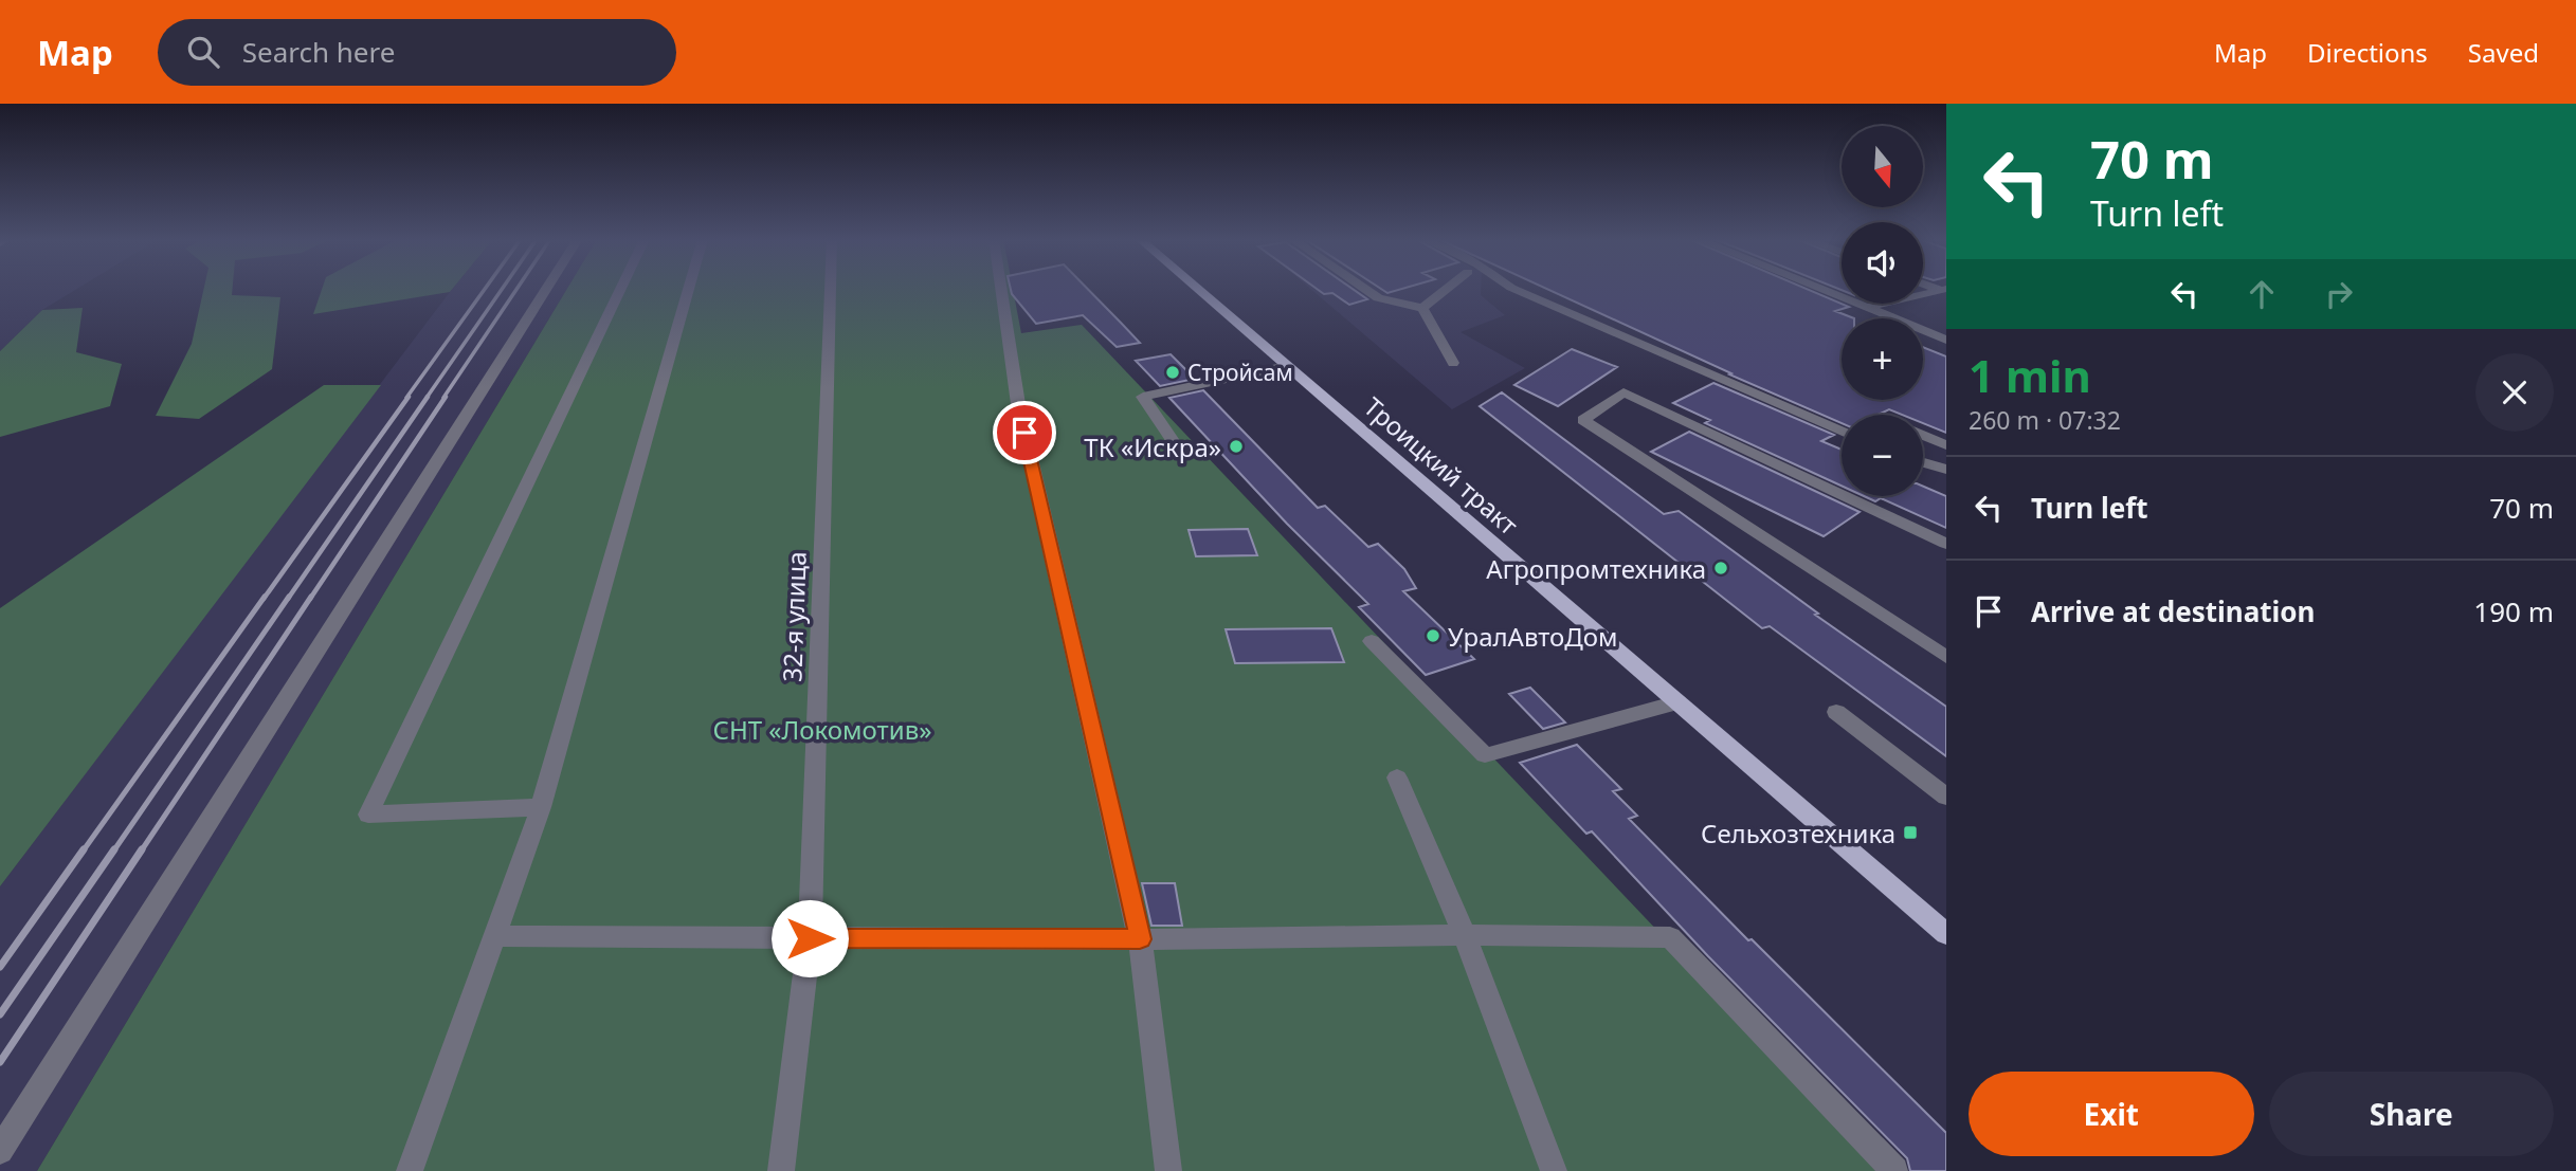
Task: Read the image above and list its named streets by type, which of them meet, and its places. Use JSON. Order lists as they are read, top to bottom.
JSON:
{
  "streets": {
    "main road": ["Троицкий тракт"],
    "street": ["32-я улица"]
  },
  "parks": ["СНТ «Локомотив»"],
  "places": {
    "other": [
      "Стройсам",
      "ТК «Искра»",
      "Агропромтехника",
      "УралАвтоДом"
    ],
    "transit": ["Сельхозтехника"]
  },
  "north": "bottom",
  "page": {
    "header": "Map",
    "search": "Search here",
    "nav": ["Map", "Directions", "Saved"],
    "turn": ["70 m", "Turn left"],
    "map_buttons": ["+", "−"],
    "heading": ["1 min", "260 m · 07:32"],
    "list": [
      {
        "name": "Turn left",
        "value": "70 m"
      },
      {
        "name": "Arrive at destination",
        "value": "190 m"
      }
    ],
    "buttons": ["Exit", "Share"]
  }
}
